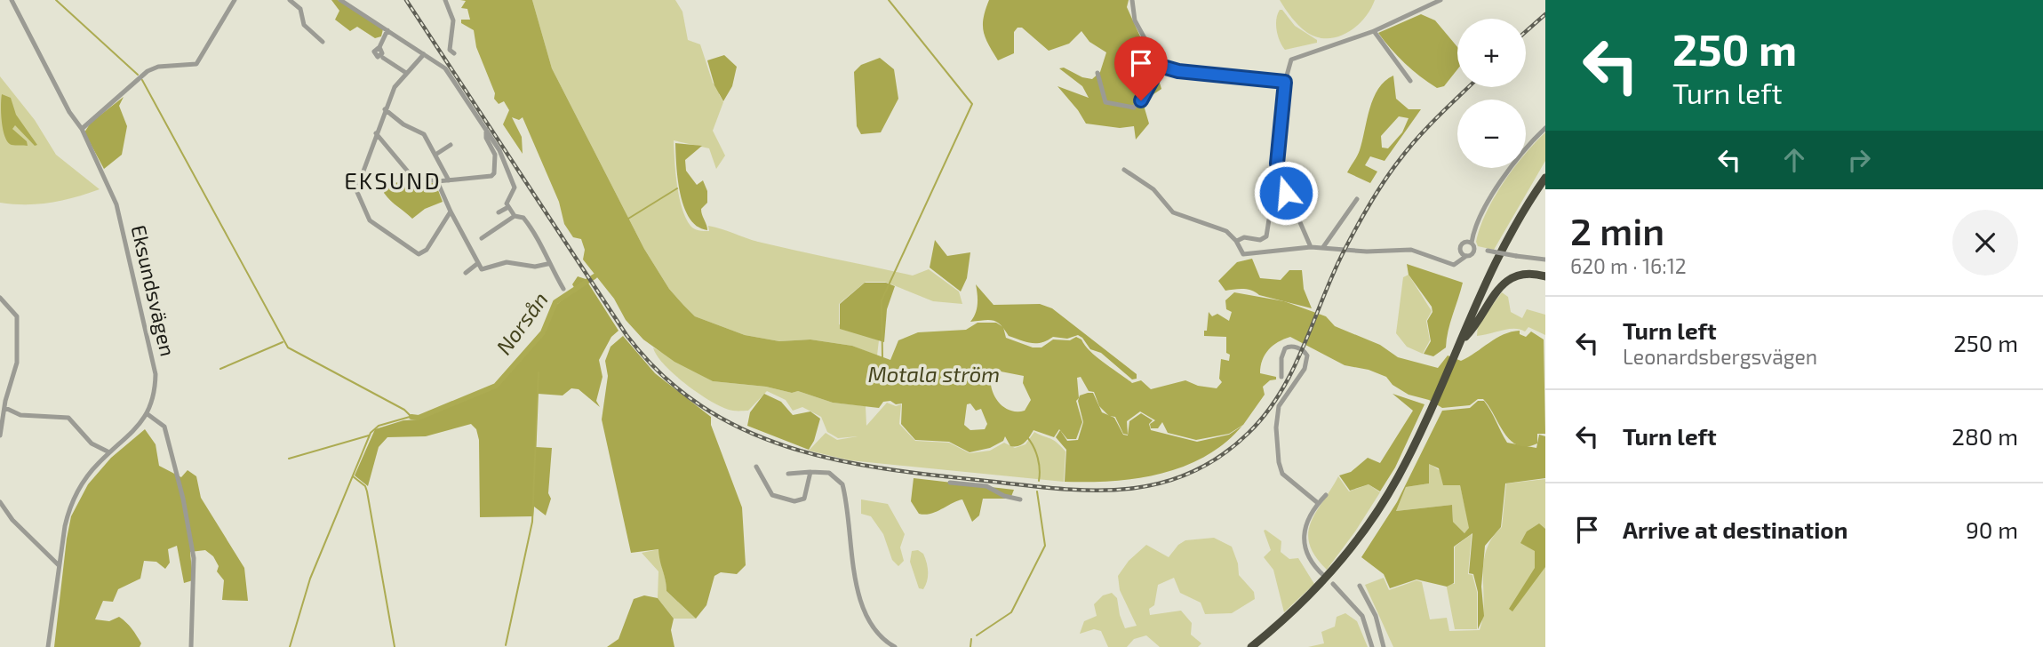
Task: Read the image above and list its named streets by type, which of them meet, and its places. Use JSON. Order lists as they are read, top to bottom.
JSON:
{
  "streets": {
    "street": ["Eksundsvägen"]
  },
  "districts": ["EKSUND"],
  "water": ["Norsån", "Motala ström"],
  "page": {
    "turn": ["250 m", "Turn left"],
    "map_buttons": ["+", "−"],
    "heading": ["2 min", "620 m · 16:12"],
    "list": [
      {
        "name": "Turn left",
        "note": "Leonardsbergsvägen",
        "value": "250 m"
      },
      {
        "name": "Turn left",
        "value": "280 m"
      },
      {
        "name": "Arrive at destination",
        "value": "90 m"
      }
    ]
  }
}
